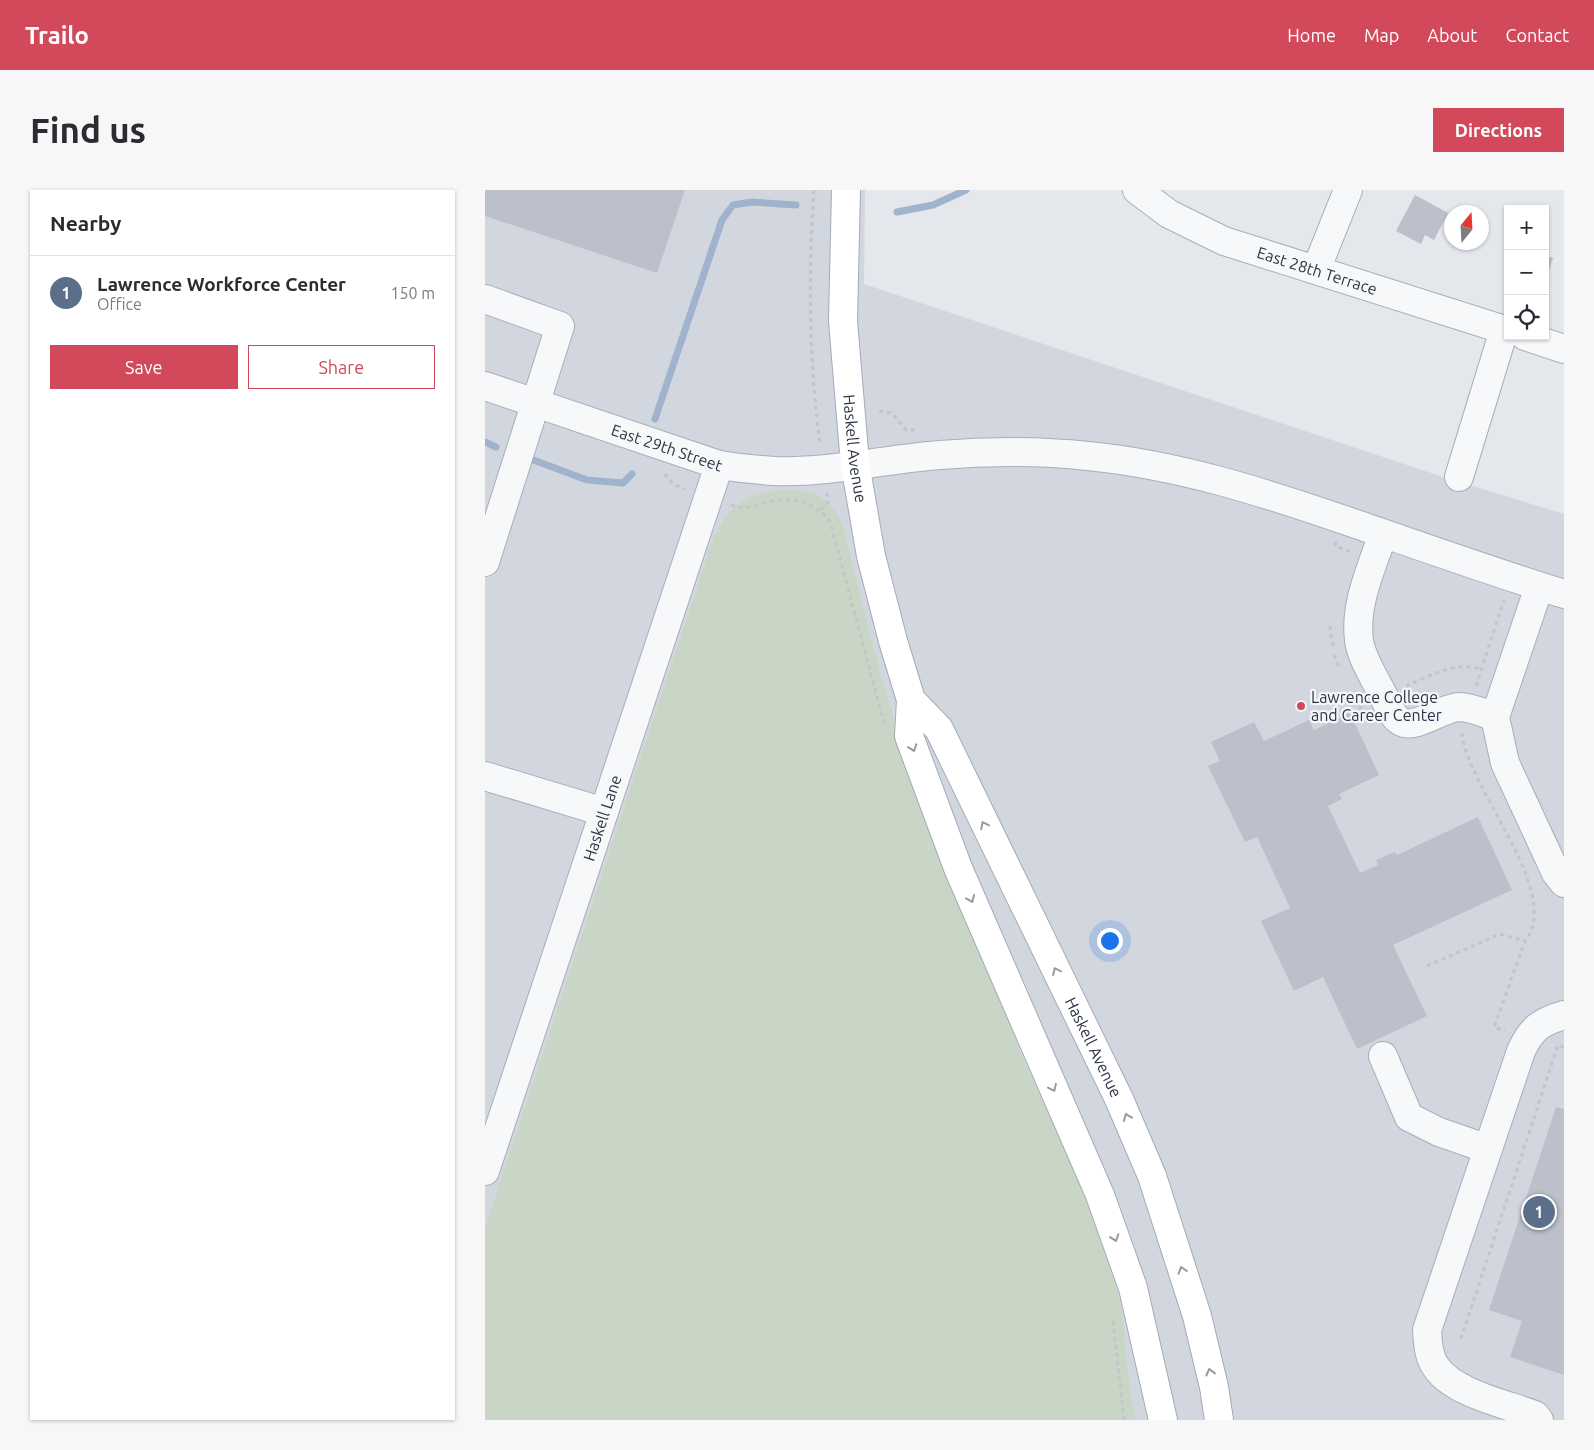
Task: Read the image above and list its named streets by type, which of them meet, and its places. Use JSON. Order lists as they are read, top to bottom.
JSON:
{
  "streets": {
    "main road": ["Haskell Avenue"],
    "street": ["East 28th Terrace", "East 29th Street", "Haskell Lane"]
  },
  "crossings": [
    ["East 29th Street", "Haskell Avenue"],
    ["East 29th Street", "Haskell Lane"]
  ],
  "places": ["Lawrence College and Career Center"],
  "north": "top",
  "page": {
    "header": "Trailo",
    "nav": [
      "Home",
      "Map",
      "About",
      "Contact"
    ],
    "buttons": [
      "Directions",
      ["Save", "Share"]
    ],
    "title": "Find us",
    "heading": "Nearby",
    "map_buttons": ["+", "−"],
    "list": [
      {
        "mark": "1",
        "name": "Lawrence Workforce Center",
        "note": "Office",
        "value": "150 m"
      }
    ],
    "pins": "1"
  }
}
